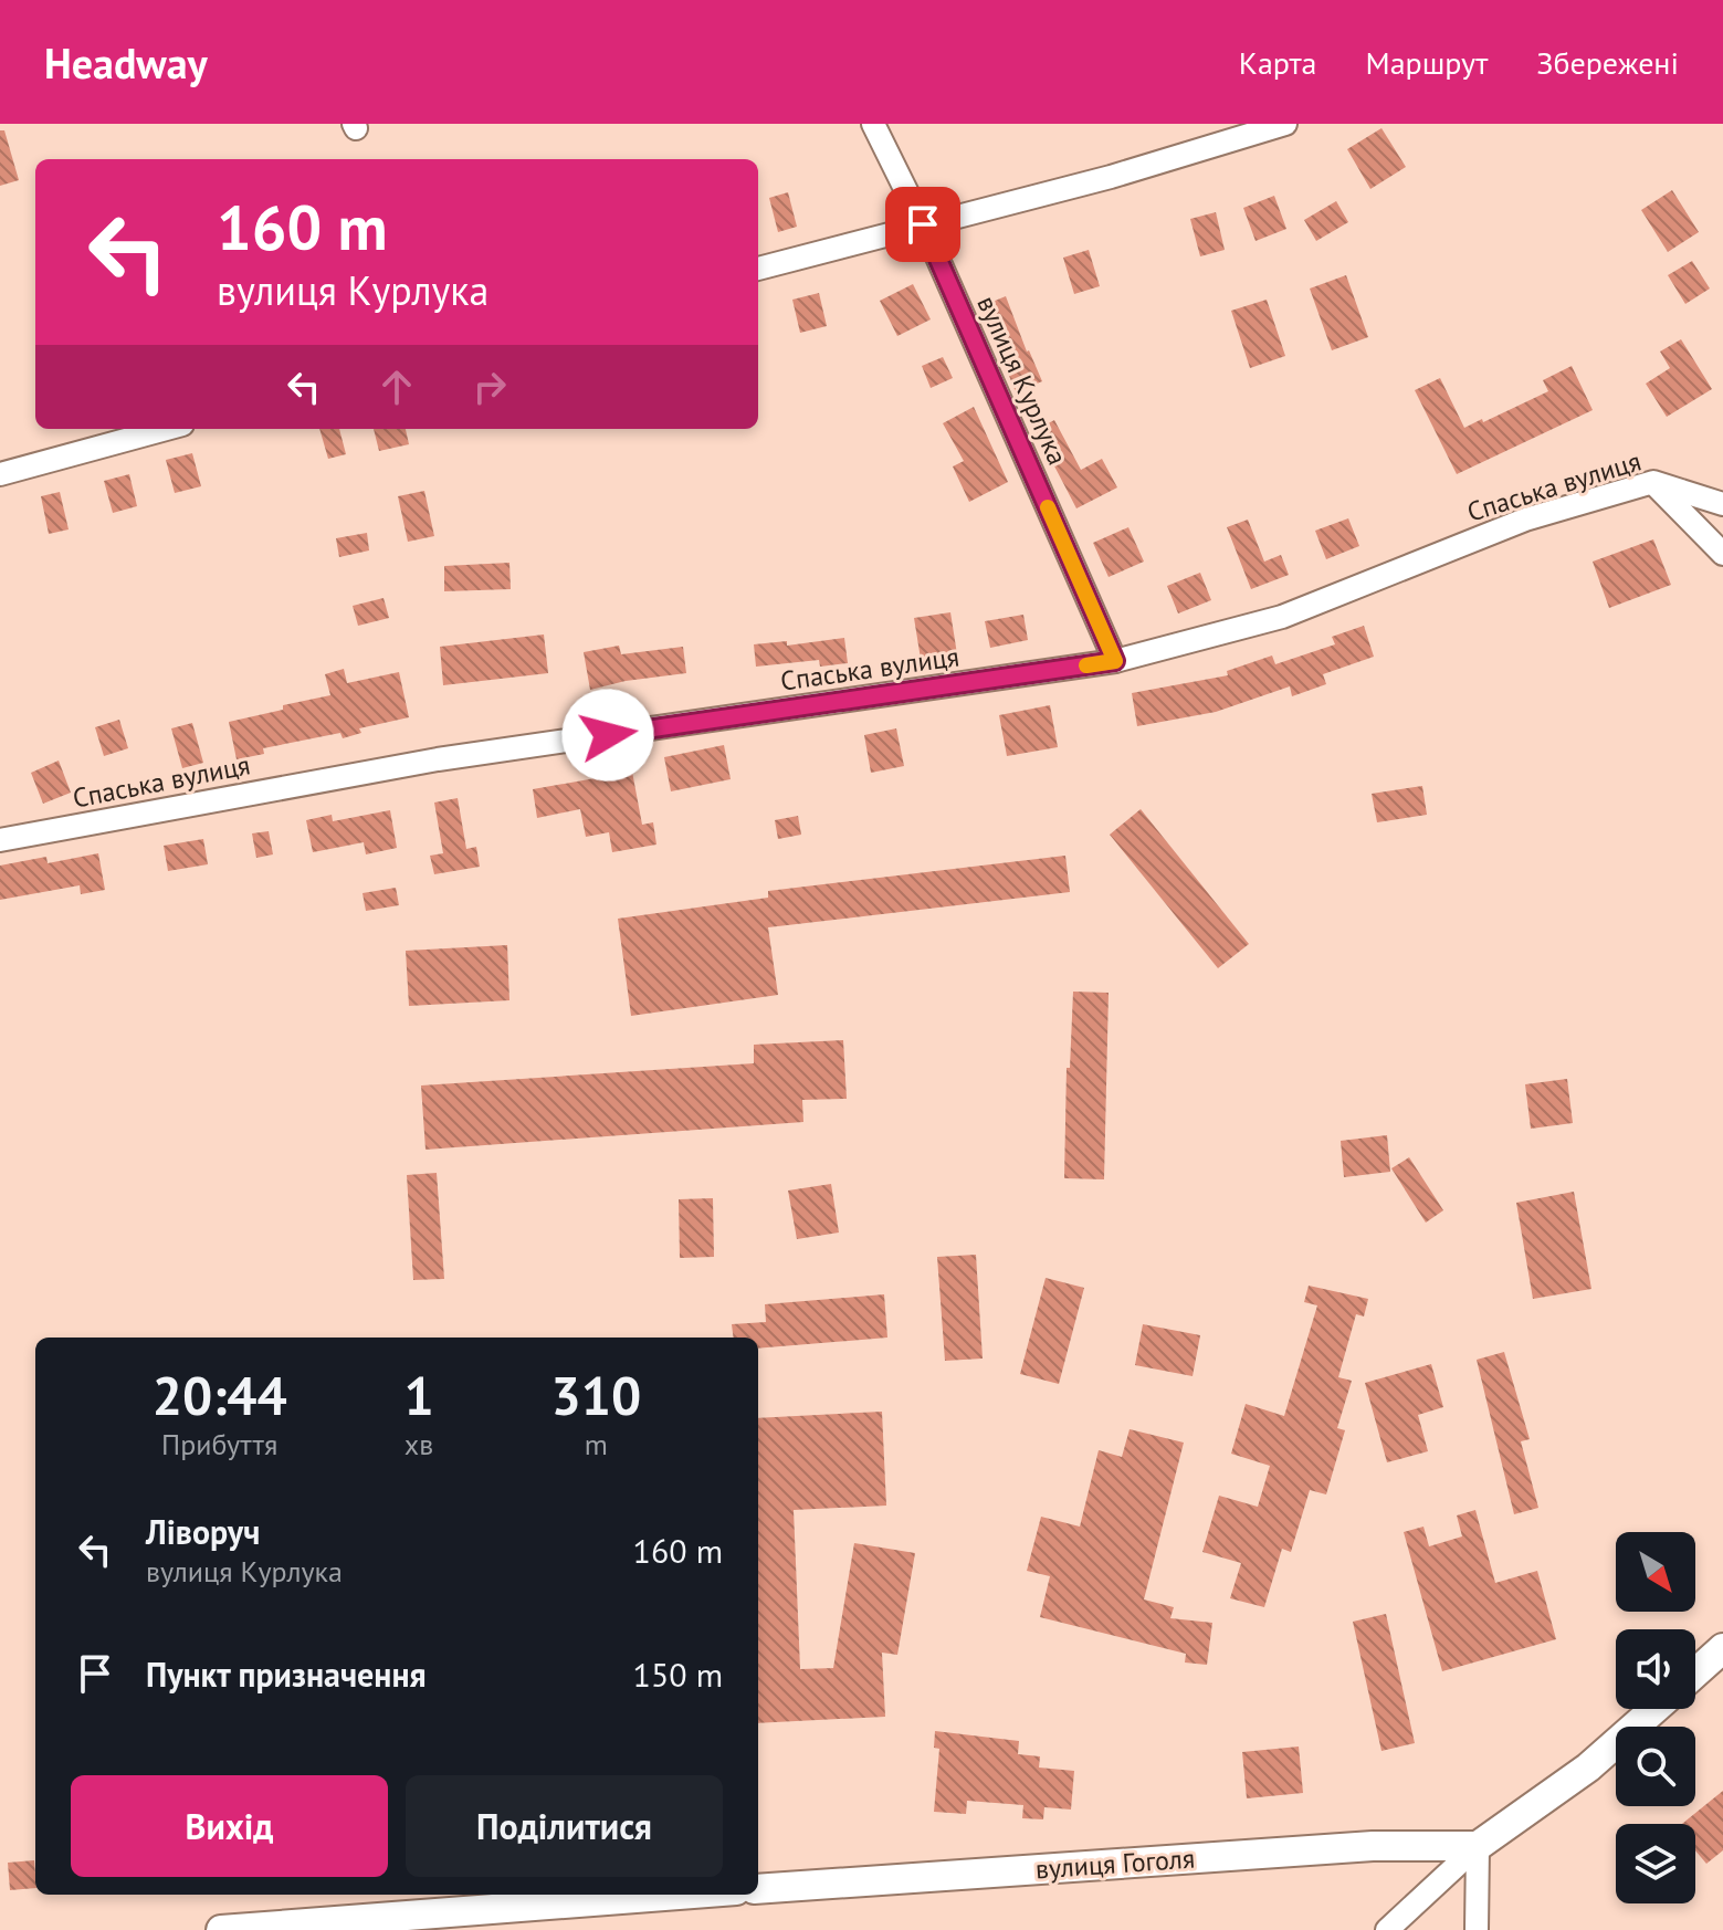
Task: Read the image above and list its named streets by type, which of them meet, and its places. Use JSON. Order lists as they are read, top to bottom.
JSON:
{
  "streets": {
    "main road": ["вулиця Гоголя"],
    "street": ["вулиця Курлука", "Спаська вулиця"]
  },
  "crossings": [
    ["вулиця Курлука", "Спаська вулиця"]
  ],
  "north": "bottom right",
  "page": {
    "header": "Headway",
    "nav": ["Карта", "Маршрут", "Збережені"],
    "turn": ["160 m", "вулиця Курлука"],
    "eta": [
      "20:44",
      "Прибуття",
      "1",
      "хв",
      "310",
      "m"
    ],
    "list": [
      {
        "name": "Ліворуч",
        "note": "вулиця Курлука",
        "value": "160 m"
      },
      {
        "name": "Пункт призначення",
        "value": "150 m"
      }
    ],
    "buttons": ["Вихід", "Поділитися"]
  }
}
